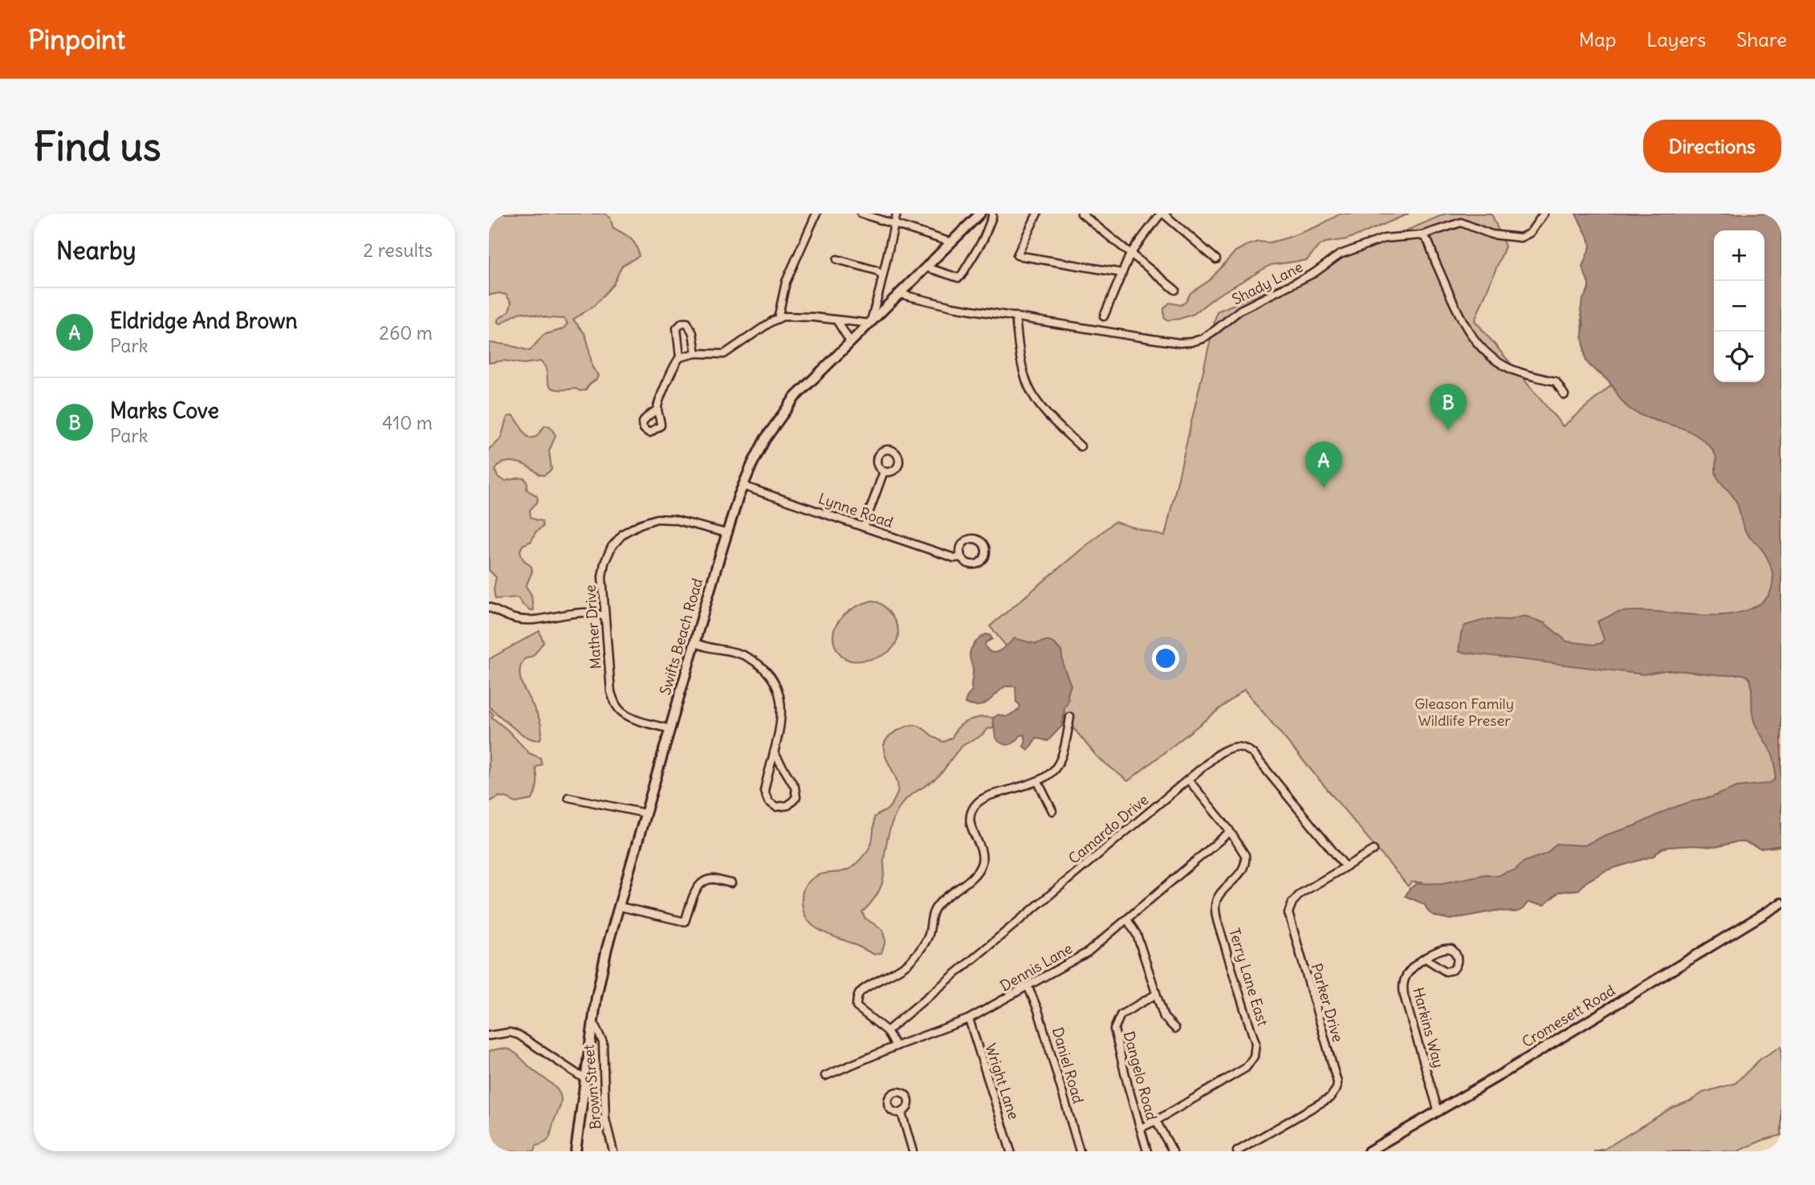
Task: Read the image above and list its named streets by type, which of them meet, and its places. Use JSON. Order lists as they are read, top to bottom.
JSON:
{
  "streets": {
    "street": [
      "Shady Lane",
      "Lynne Road",
      "Mather Drive",
      "Swifts Beach Road",
      "Camardo Drive",
      "Dennis Lane",
      "Terry Lane East",
      "Parker Drive",
      "Cromesett Road",
      "Harkins Way",
      "Daniel Road",
      "Dangelo Road",
      "Wright Lane",
      "Brown Street"
    ]
  },
  "crossings": [
    ["Shady Lane", "Swifts Beach Road"],
    ["Lynne Road", "Swifts Beach Road"],
    ["Mather Drive", "Swifts Beach Road"],
    ["Swifts Beach Road", "Brown Street"],
    ["Camardo Drive", "Terry Lane East"],
    ["Camardo Drive", "Parker Drive"],
    ["Dennis Lane", "Terry Lane East"],
    ["Dennis Lane", "Daniel Road"],
    ["Dennis Lane", "Wright Lane"],
    ["Cromesett Road", "Harkins Way"]
  ],
  "parks": ["Gleason Family Wildlife Preser"],
  "page": {
    "header": "Pinpoint",
    "nav": ["Map", "Layers", "Share"],
    "buttons": "Directions",
    "title": "Find us",
    "heading": ["Nearby", "2 results"],
    "map_buttons": ["+", "−"],
    "list": [
      {
        "mark": "A",
        "name": "Eldridge And Brown",
        "note": "Park",
        "value": "260 m"
      },
      {
        "mark": "B",
        "name": "Marks Cove",
        "note": "Park",
        "value": "410 m"
      }
    ],
    "pins": ["B", "A"]
  }
}
